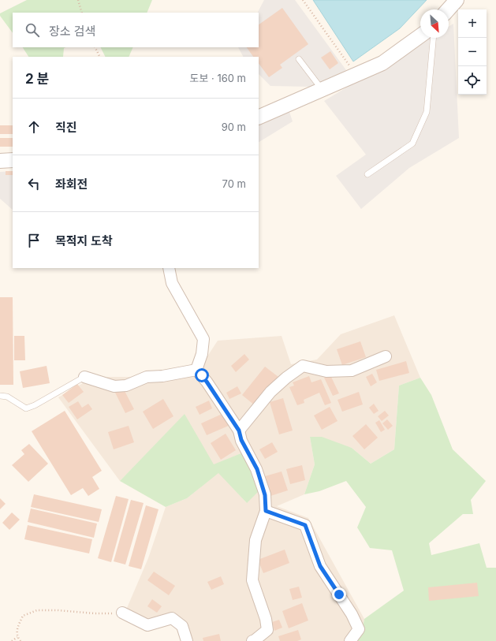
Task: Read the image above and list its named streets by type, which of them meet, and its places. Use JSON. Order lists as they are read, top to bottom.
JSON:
{
  "north": "bottom right",
  "page": {
    "map_buttons": ["+", "−"],
    "search": "장소 검색",
    "heading": ["2 분", "도보 · 160 m"],
    "list": [
      ["직진", "90 m"],
      ["좌회전", "70 m"],
      "목적지 도착"
    ]
  }
}
